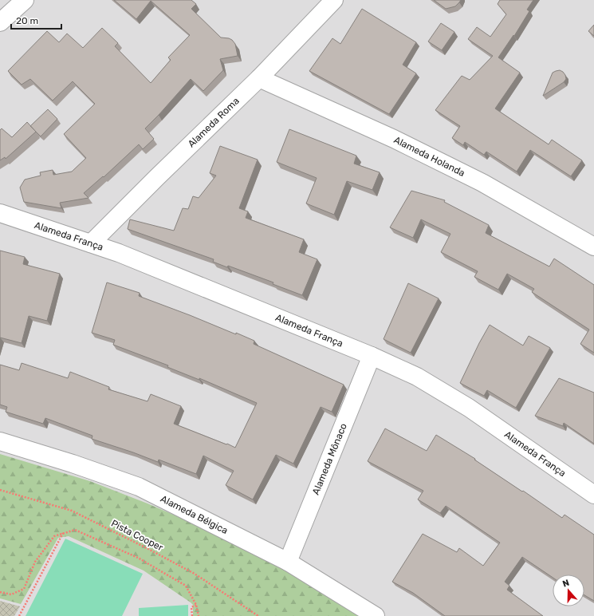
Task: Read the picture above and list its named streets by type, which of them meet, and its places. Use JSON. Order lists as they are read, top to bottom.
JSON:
{
  "streets": {
    "street": [
      "Alameda Roma",
      "Alameda Holanda",
      "Alameda França",
      "Alameda Mônaco",
      "Alameda Bélgica"
    ],
    "path": ["Pista Cooper"]
  },
  "crossings": [
    ["Alameda Roma", "Alameda Holanda"],
    ["Alameda Roma", "Alameda França"],
    ["Alameda França", "Alameda Mônaco"],
    ["Alameda Mônaco", "Alameda Bélgica"]
  ],
  "scale_bar": "20 m",
  "north": "top"
}
